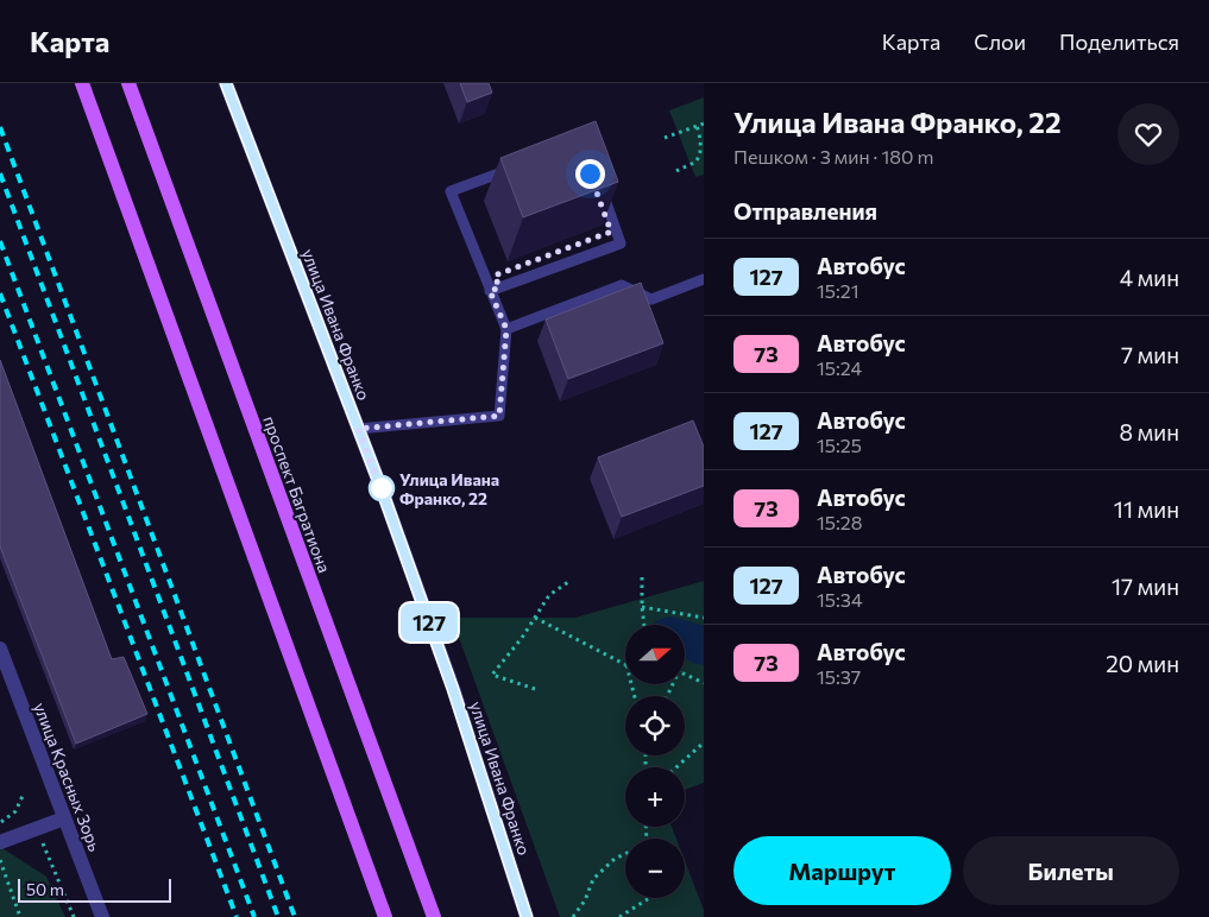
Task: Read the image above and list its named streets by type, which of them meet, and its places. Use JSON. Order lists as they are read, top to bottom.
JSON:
{
  "streets": {
    "main road": ["проспект Багратиона"],
    "street": ["улица Ивана Франко", "улица Красных Зорь"]
  },
  "places": ["Улица Ивана Франко, 22"],
  "lines": ["bus line 127"],
  "scale_bar": "50 m",
  "north": "right",
  "page": {
    "header": "Карта",
    "nav": ["Карта", "Слои", "Поделиться"],
    "on_map": "127",
    "heading": [
      ["Улица Ивана Франко, 22", "Пешком · 3 мин · 180 m"],
      "Отправления"
    ],
    "list": [
      {
        "mark": "127",
        "name": "Автобус",
        "note": "15:21",
        "value": "4 мин"
      },
      {
        "mark": "73",
        "name": "Автобус",
        "note": "15:24",
        "value": "7 мин"
      },
      {
        "mark": "127",
        "name": "Автобус",
        "note": "15:25",
        "value": "8 мин"
      },
      {
        "mark": "73",
        "name": "Автобус",
        "note": "15:28",
        "value": "11 мин"
      },
      {
        "mark": "127",
        "name": "Автобус",
        "note": "15:34",
        "value": "17 мин"
      },
      {
        "mark": "73",
        "name": "Автобус",
        "note": "15:37",
        "value": "20 мин"
      }
    ],
    "map_buttons": ["+", "−"],
    "buttons": ["Маршрут", "Билеты"],
    "scale": "50 m"
  }
}
